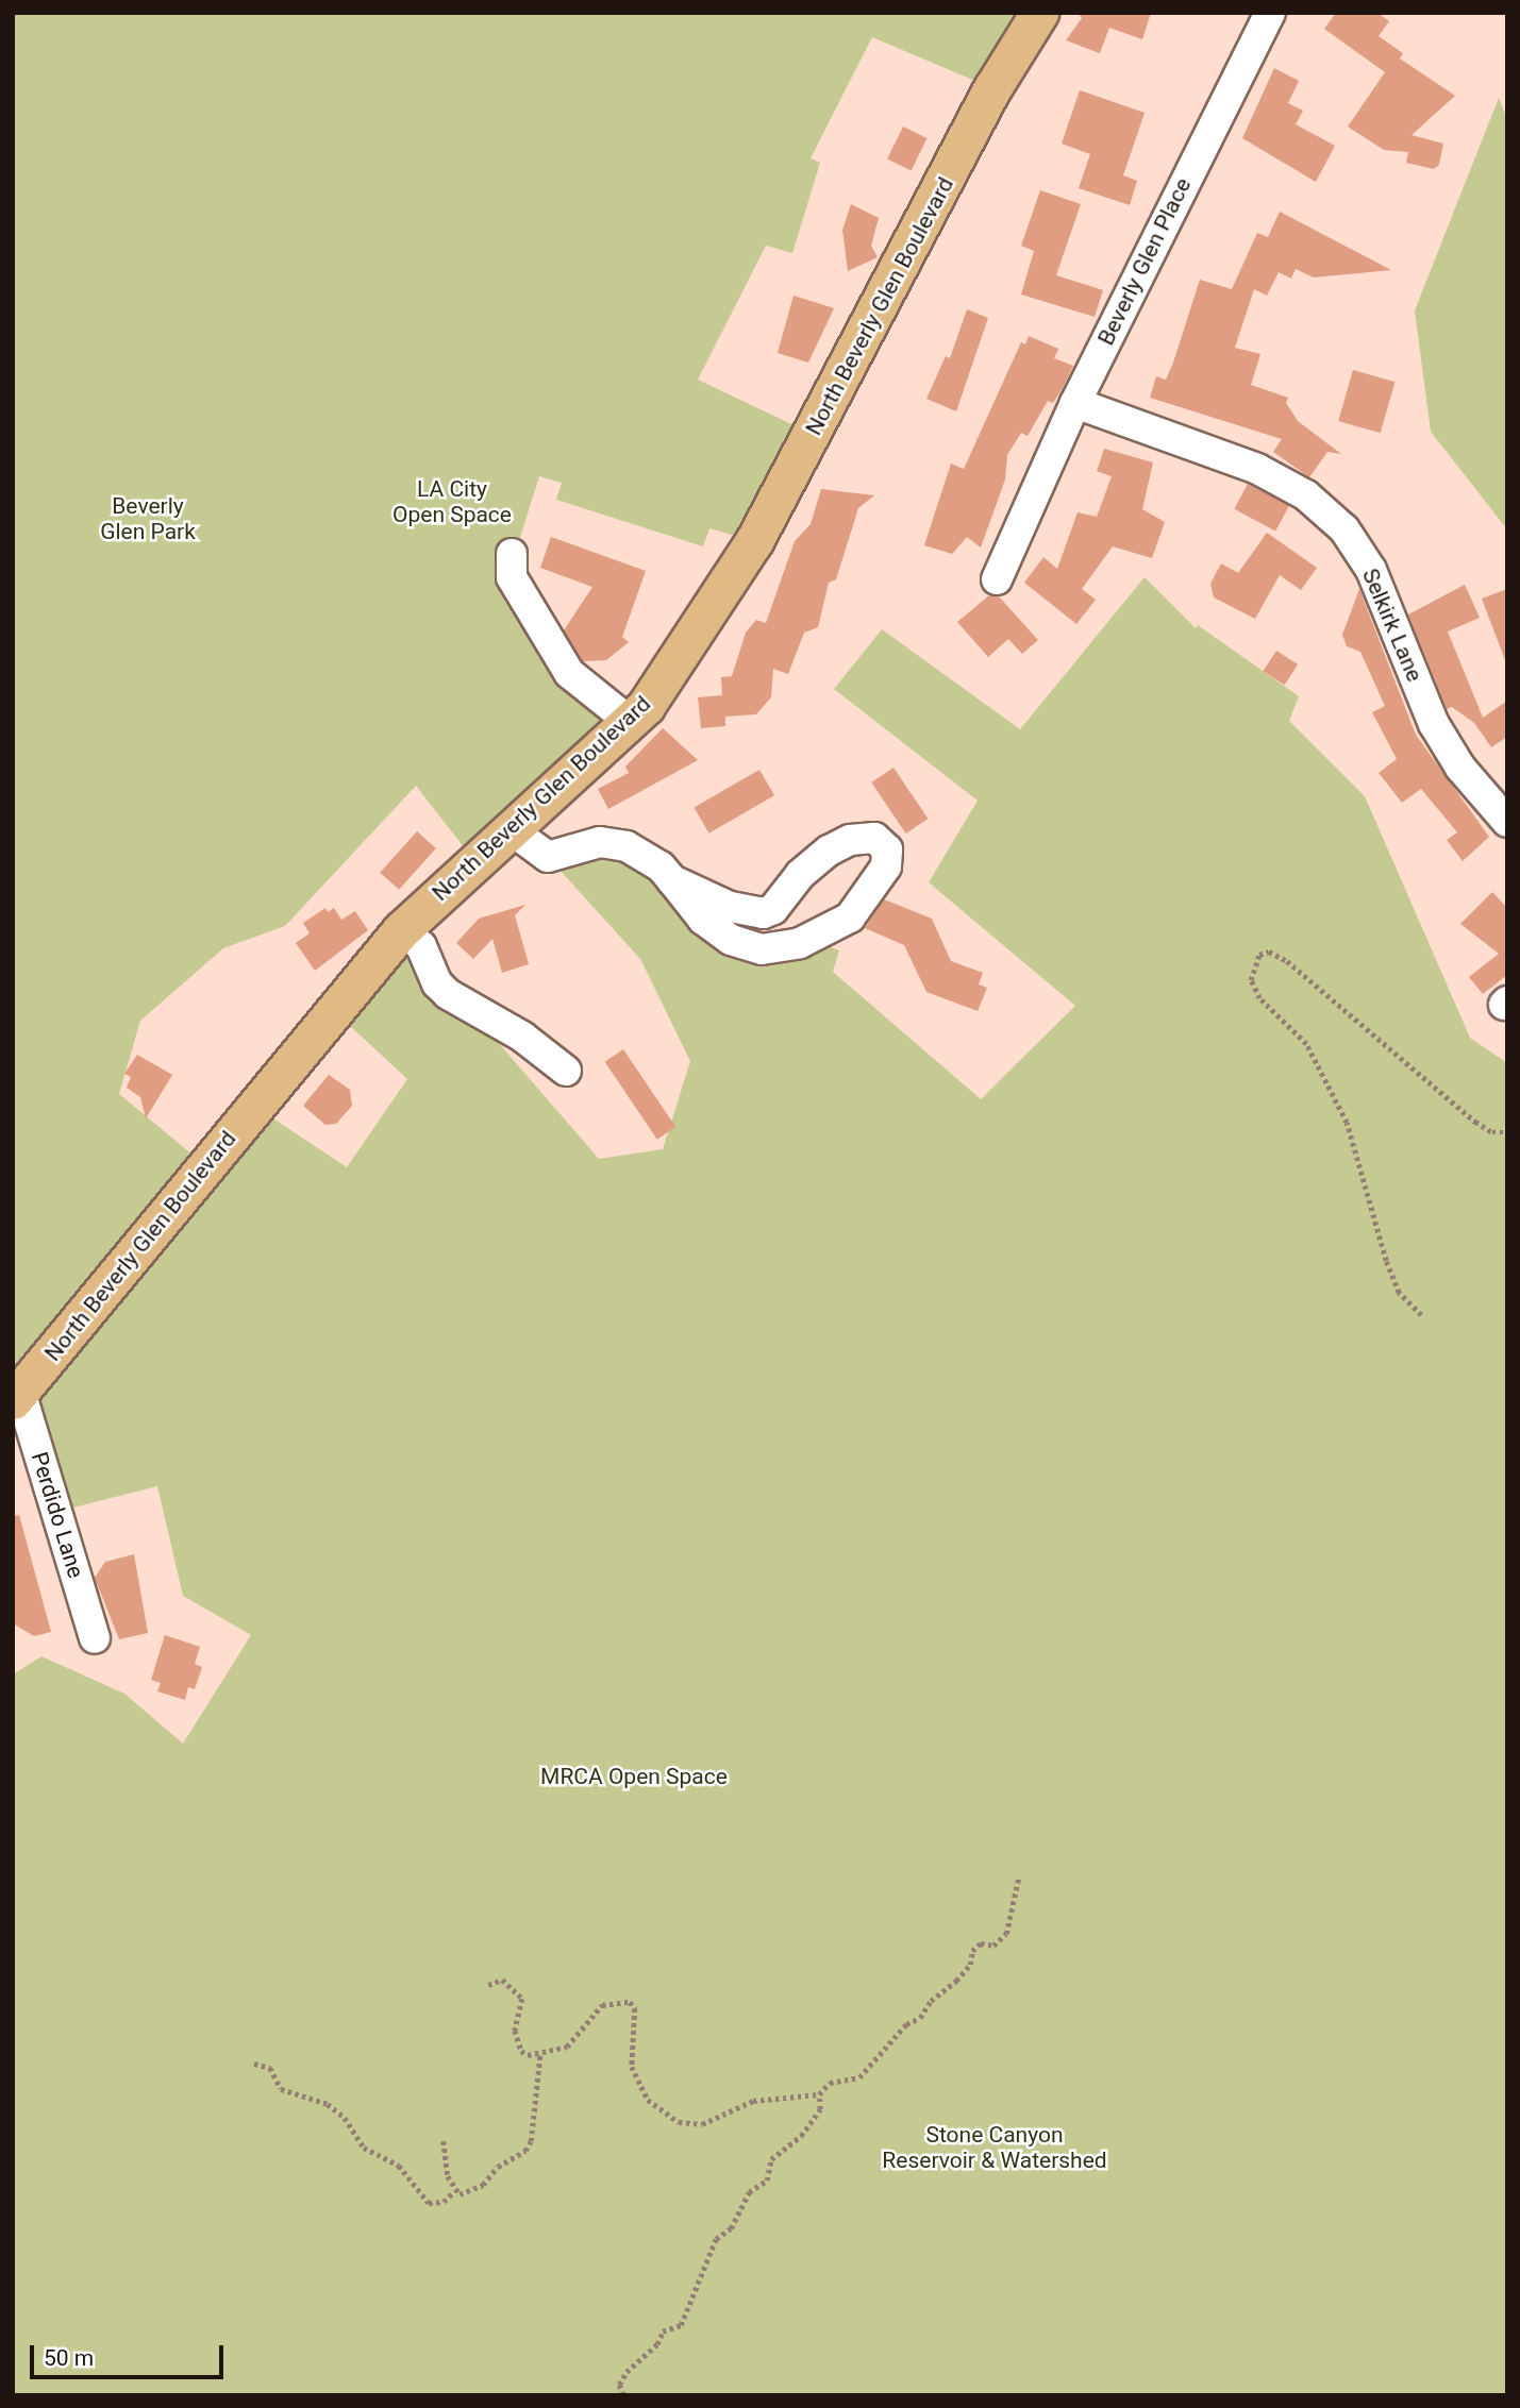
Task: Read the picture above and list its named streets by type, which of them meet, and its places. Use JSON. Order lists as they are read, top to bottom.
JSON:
{
  "streets": {
    "main road": ["North Beverly Glen Boulevard"],
    "street": ["Beverly Glen Place", "Selkirk Lane", "Perdido Lane"]
  },
  "crossings": [
    ["Beverly Glen Place", "Selkirk Lane"],
    ["North Beverly Glen Boulevard", "Perdido Lane"]
  ],
  "parks": [
    "LA City Open Space",
    "Beverly Glen Park",
    "MRCA Open Space",
    "Stone Canyon Reservoir & Watershed"
  ],
  "scale_bar": "50 m"
}
